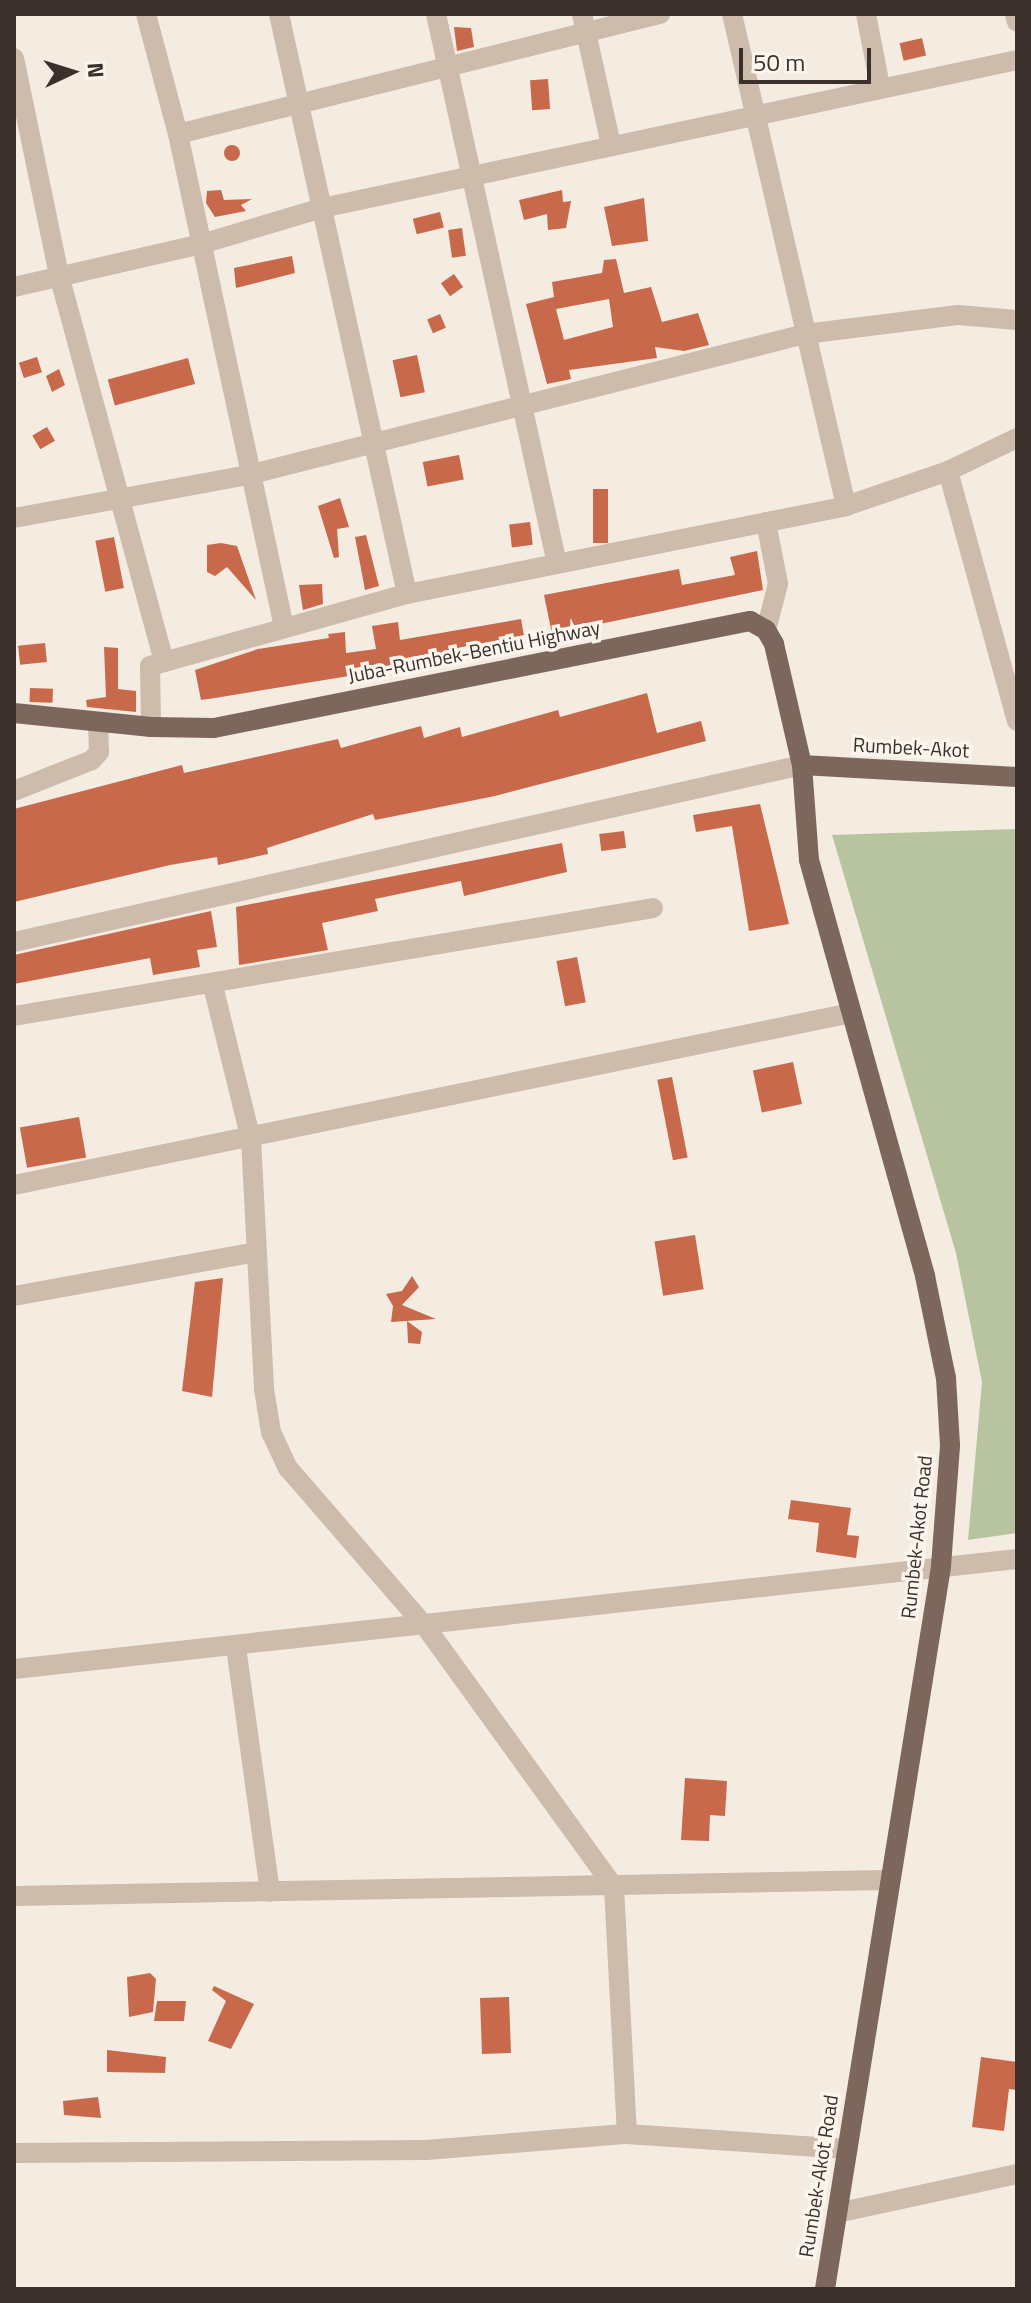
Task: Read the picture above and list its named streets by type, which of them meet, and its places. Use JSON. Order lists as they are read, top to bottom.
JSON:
{
  "streets": {
    "main road": ["Juba-Rumbek-Bentiu Highway", "Rumbek-Akot", "Rumbek-Akot Road"]
  },
  "crossings": [
    ["Rumbek-Akot", "Rumbek-Akot Road"]
  ],
  "scale_bar": "50 m",
  "north": "right"
}
